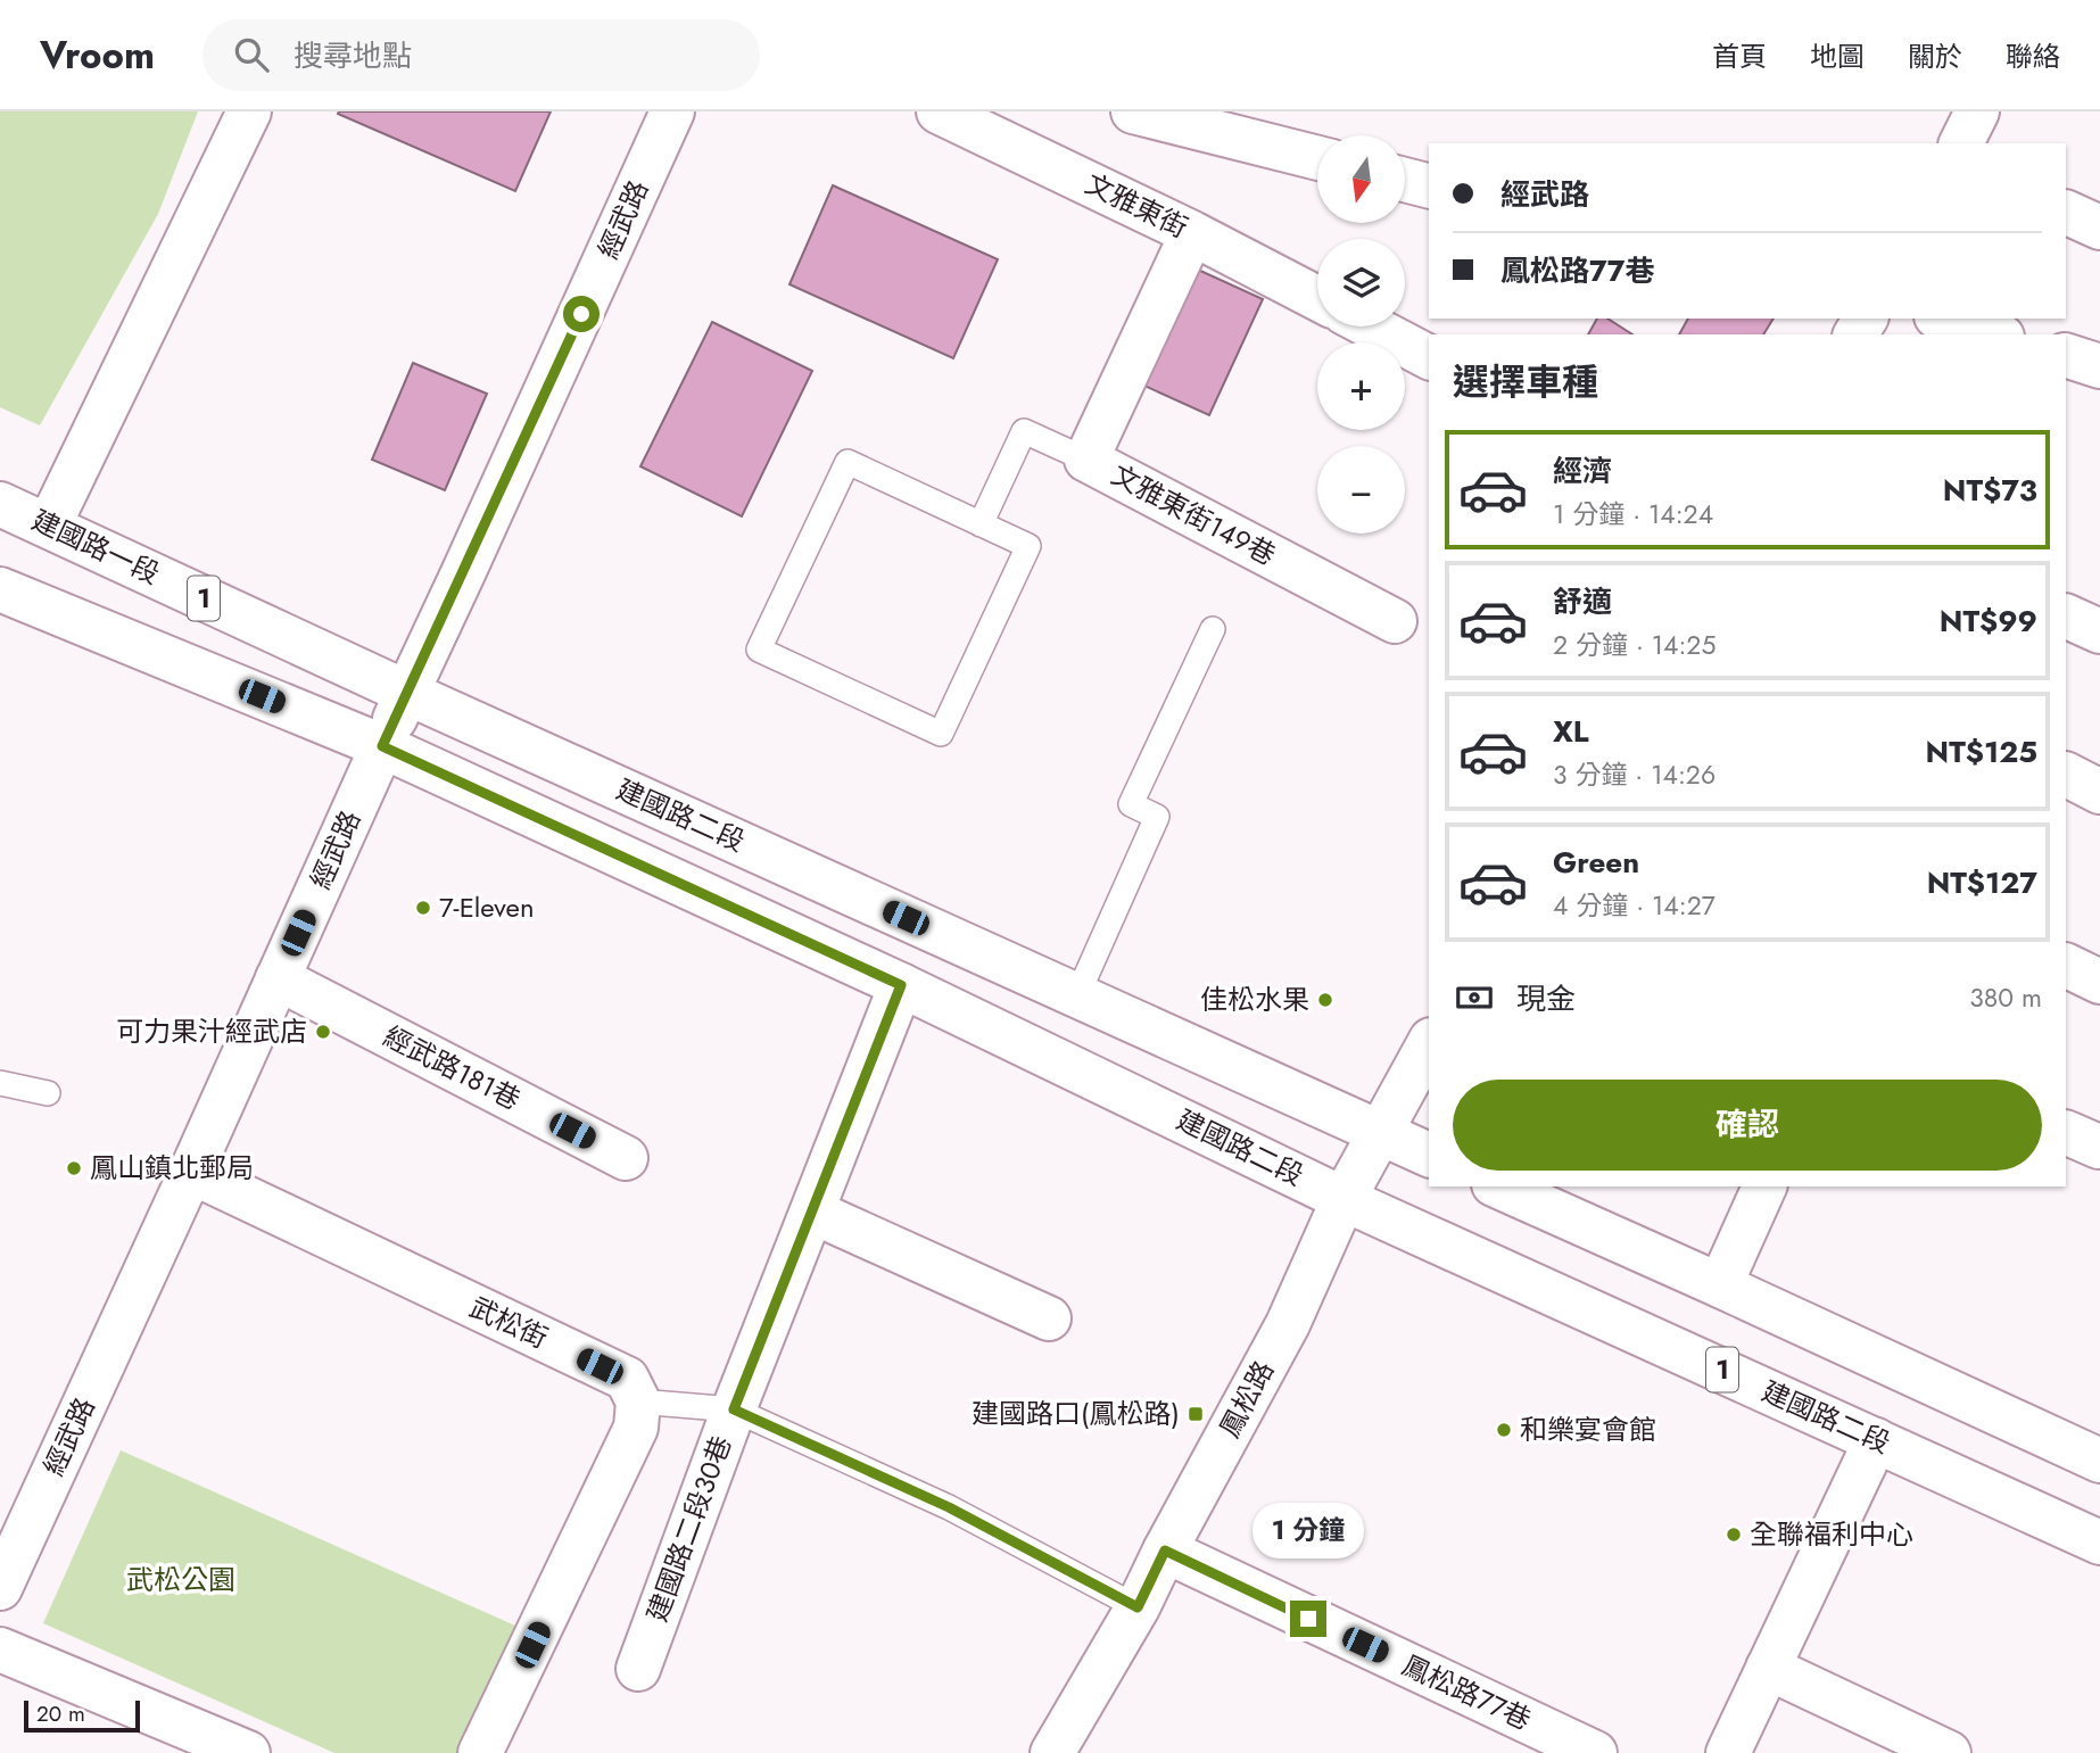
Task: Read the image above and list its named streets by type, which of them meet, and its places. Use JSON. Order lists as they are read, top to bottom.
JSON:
{
  "streets": {
    "street": [
      "文雅東街",
      "經武路",
      "文雅東街149巷",
      "建國路一段",
      "1",
      "建國路二段",
      "經武路181巷",
      "武松街",
      "鳳松路",
      "建國路二段30巷",
      "鳳松路77巷"
    ]
  },
  "crossings": [
    ["文雅東街", "文雅東街149巷"],
    ["經武路", "建國路一段"],
    ["經武路", "1"],
    ["經武路", "建國路二段"],
    ["經武路", "經武路181巷"],
    ["經武路", "武松街"],
    ["建國路一段", "建國路二段"],
    ["1", "建國路二段"],
    ["建國路二段", "鳳松路"],
    ["建國路二段", "建國路二段30巷"],
    ["鳳松路", "鳳松路77巷"]
  ],
  "parks": ["武松公園"],
  "places": {
    "other": [
      "7-Eleven",
      "佳松水果",
      "可力果汁經武店",
      "鳳山鎮北郵局",
      "和樂宴會館",
      "全聯福利中心"
    ],
    "transit": ["建國路口(鳳松路)"]
  },
  "scale_bar": "20 m",
  "north": "bottom",
  "page": {
    "header": "Vroom",
    "search": "搜尋地點",
    "nav": [
      "首頁",
      "地圖",
      "關於",
      "聯絡"
    ],
    "map_buttons": ["+", "−"],
    "banner": ["經武路", "鳳松路77巷"],
    "heading": "選擇車種",
    "list": [
      {
        "name": "經濟",
        "note": "1 分鐘 · 14:24",
        "value": "NT$73"
      },
      {
        "name": "舒適",
        "note": "2 分鐘 · 14:25",
        "value": "NT$99"
      },
      {
        "name": "XL",
        "note": "3 分鐘 · 14:26",
        "value": "NT$125"
      },
      {
        "name": "Green",
        "note": "4 分鐘 · 14:27",
        "value": "NT$127"
      }
    ],
    "pay": ["現金", "380 m"],
    "buttons": "確認",
    "bubble": "1 分鐘",
    "scale": "20 m"
  }
}
